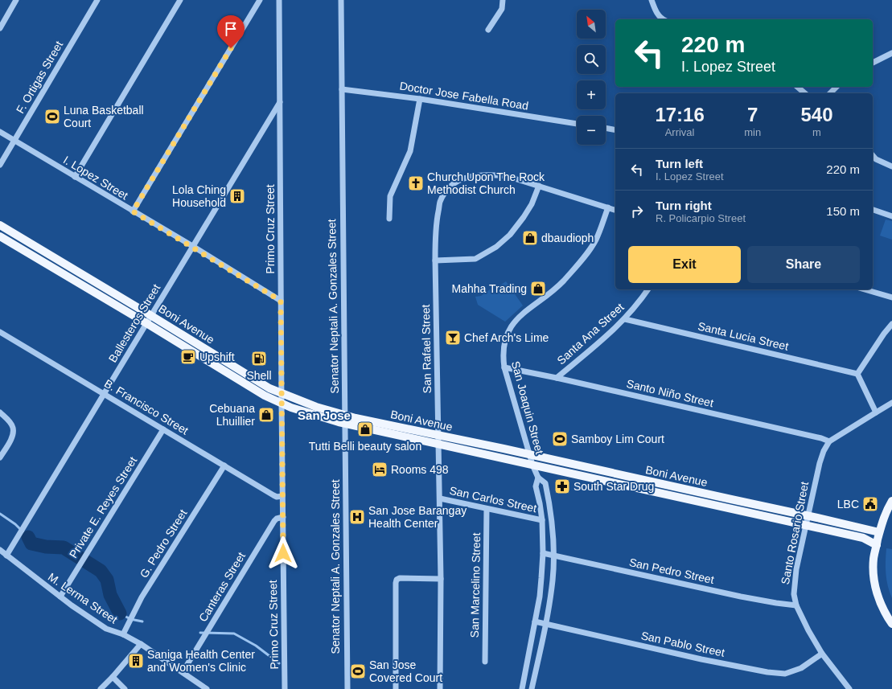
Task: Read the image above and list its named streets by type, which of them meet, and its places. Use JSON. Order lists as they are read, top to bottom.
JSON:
{
  "streets": {
    "main road": ["Boni Avenue"],
    "street": [
      "F. Ortigas Street",
      "Doctor Jose Fabella Road",
      "I. Lopez Street",
      "Primo Cruz Street",
      "Senator Neptali A. Gonzales Street",
      "Ballesteros Street",
      "Santa Ana Street",
      "Santa Lucia Street",
      "San Rafael Street",
      "Santo Niño Street",
      "B. Francisco Street",
      "San Joaquin Street",
      "San Carlos Street",
      "Private E. Reyes Street",
      "Santo Rosario Street",
      "G. Pedro Street",
      "San Pedro Street",
      "San Marcelino Street",
      "Canteras Street",
      "M. Lerma Street",
      "San Pablo Street"
    ]
  },
  "crossings": [
    ["F. Ortigas Street", "I. Lopez Street"],
    ["Doctor Jose Fabella Road", "Senator Neptali A. Gonzales Street"],
    ["I. Lopez Street", "Primo Cruz Street"],
    ["I. Lopez Street", "Ballesteros Street"],
    ["Primo Cruz Street", "Ballesteros Street"],
    ["Primo Cruz Street", "Boni Avenue"],
    ["Primo Cruz Street", "B. Francisco Street"],
    ["Primo Cruz Street", "Canteras Street"],
    ["Senator Neptali A. Gonzales Street", "Boni Avenue"],
    ["Ballesteros Street", "Boni Avenue"],
    ["Ballesteros Street", "B. Francisco Street"],
    ["Ballesteros Street", "M. Lerma Street"],
    ["Boni Avenue", "San Rafael Street"],
    ["Boni Avenue", "San Joaquin Street"],
    ["Boni Avenue", "Santo Rosario Street"],
    ["Santa Ana Street", "Santa Lucia Street"],
    ["Santa Ana Street", "Santo Niño Street"],
    ["San Rafael Street", "San Joaquin Street"],
    ["San Rafael Street", "San Carlos Street"],
    ["Santo Niño Street", "San Joaquin Street"],
    ["Santo Niño Street", "Santo Rosario Street"],
    ["B. Francisco Street", "Private E. Reyes Street"],
    ["B. Francisco Street", "G. Pedro Street"],
    ["San Joaquin Street", "San Carlos Street"],
    ["San Joaquin Street", "San Pedro Street"],
    ["San Joaquin Street", "San Pablo Street"],
    ["San Carlos Street", "San Marcelino Street"],
    ["Private E. Reyes Street", "M. Lerma Street"],
    ["Santo Rosario Street", "San Pedro Street"],
    ["Santo Rosario Street", "San Pablo Street"],
    ["G. Pedro Street", "M. Lerma Street"],
    ["Canteras Street", "M. Lerma Street"]
  ],
  "districts": ["San Jose"],
  "places": {
    "sports": ["Luna Basketball Court", "Samboy Lim Court", "San Jose Covered Court"],
    "church": ["Church Upon The Rock Methodist Church"],
    "building": ["Lola Ching Household", "Saniga Health Center and Women's Clinic"],
    "shop": [
      "dbaudioph",
      "Mahha Trading",
      "Cebuana Lhuillier",
      "Tutti Belli beauty salon"
    ],
    "bar": ["Chef Arch's Lime"],
    "cafe": ["Upshift"],
    "fuel station": ["Shell"],
    "hotel": ["Rooms 498"],
    "pharmacy": ["South Star Drug"],
    "public building": ["LBC"],
    "hospital": ["San Jose Barangay Health Center"]
  },
  "north": "top left",
  "page": {
    "map_buttons": ["+", "−"],
    "turn": ["220 m", "I. Lopez Street"],
    "eta": [
      "17:16",
      "Arrival",
      "7",
      "min",
      "540",
      "m"
    ],
    "list": [
      {
        "name": "Turn left",
        "note": "I. Lopez Street",
        "value": "220 m"
      },
      {
        "name": "Turn right",
        "note": "R. Policarpio Street",
        "value": "150 m"
      }
    ],
    "buttons": ["Exit", "Share"]
  }
}
